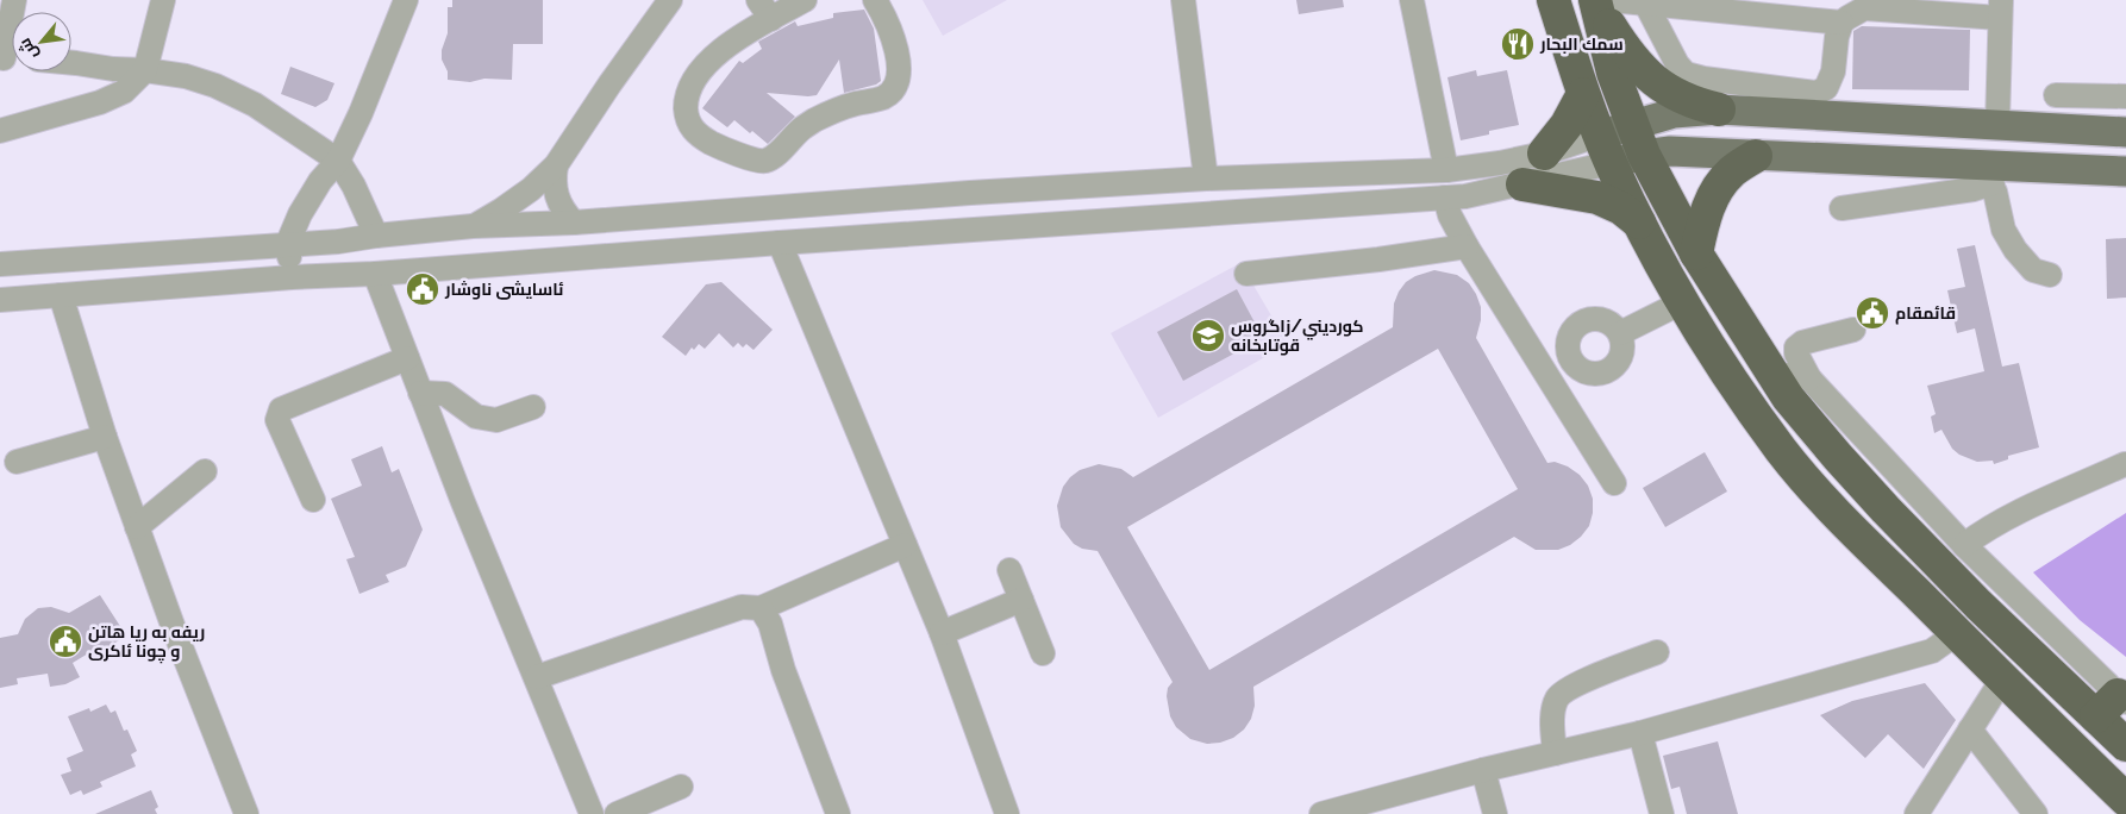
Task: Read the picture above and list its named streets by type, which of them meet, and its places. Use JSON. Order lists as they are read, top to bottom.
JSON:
{
  "places": {
    "restaurant": ["سمك البحار"],
    "public building": ["ئاسايشى ناوشار", "قائمقام", "ريفه به ريا هاتن و چونا ئاكرى"],
    "school or university": ["كورديني/زاگروس قوتابخانه‌"]
  },
  "north": "bottom left"
}
